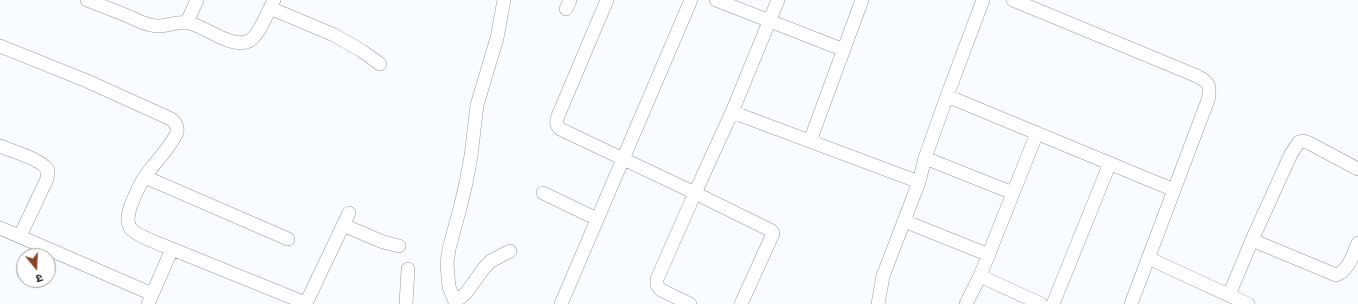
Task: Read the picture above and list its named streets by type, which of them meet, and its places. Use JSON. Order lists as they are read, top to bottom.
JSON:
{
  "north": "bottom"
}
